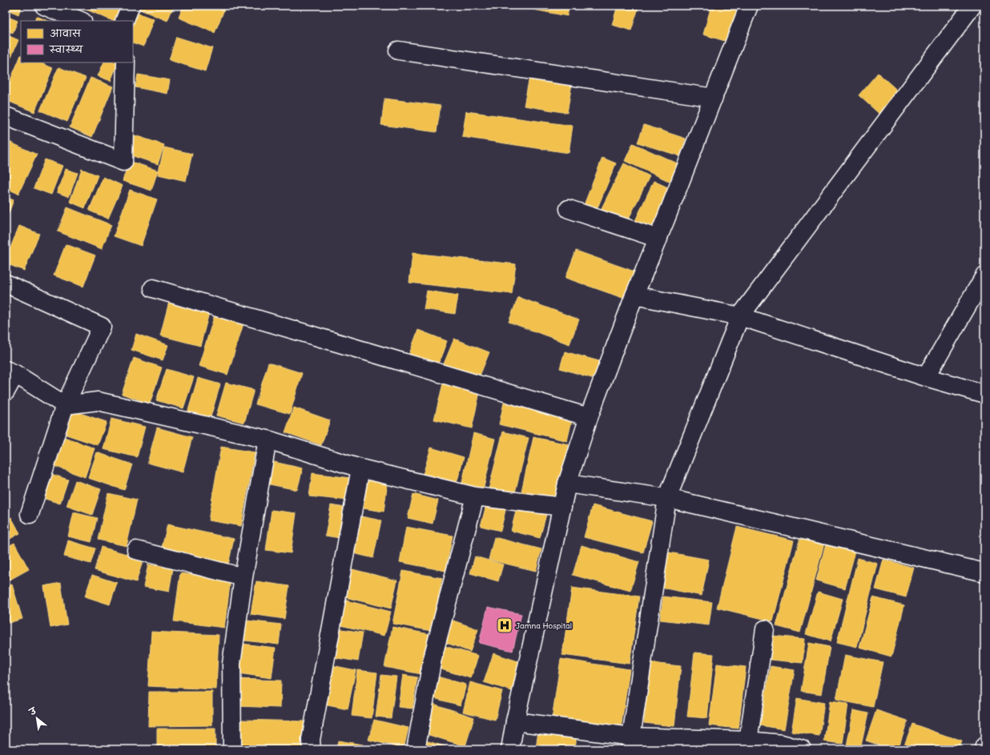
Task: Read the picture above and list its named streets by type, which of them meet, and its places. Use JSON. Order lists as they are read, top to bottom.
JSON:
{
  "places": {
    "hospital": ["Jamna Hospital"]
  },
  "legend": ["आवास", "स्वास्थ्य"],
  "north": "top left"
}
